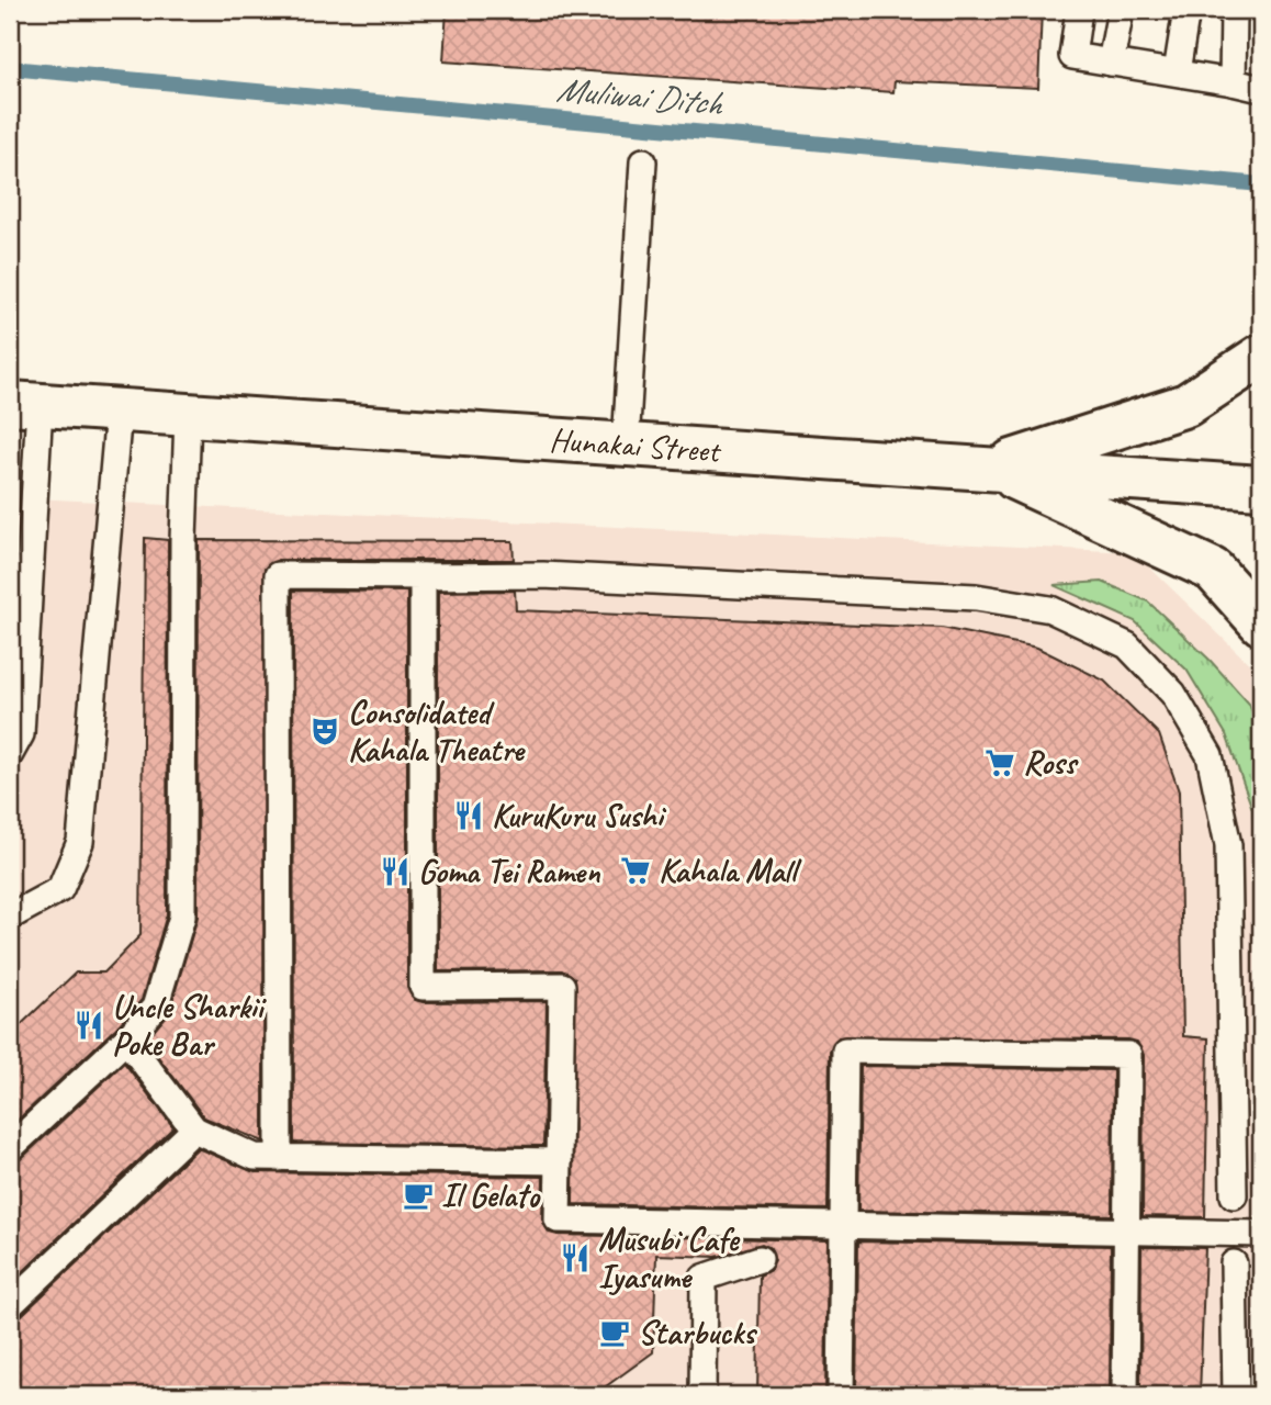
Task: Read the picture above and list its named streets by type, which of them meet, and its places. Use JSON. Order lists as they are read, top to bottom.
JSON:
{
  "streets": {
    "street": ["Hunakai Street"]
  },
  "water": ["Muliwai Ditch"],
  "places": {
    "theatre": ["Consolidated Kahala Theatre"],
    "supermarket": ["Ross", "Kahala Mall"],
    "restaurant": [
      "KuruKuru Sushi",
      "Goma Tei Ramen",
      "Uncle Sharkii Poke Bar",
      "Musubi Cafe Iyasume"
    ],
    "cafe": ["Il Gelato", "Starbucks"]
  }
}
